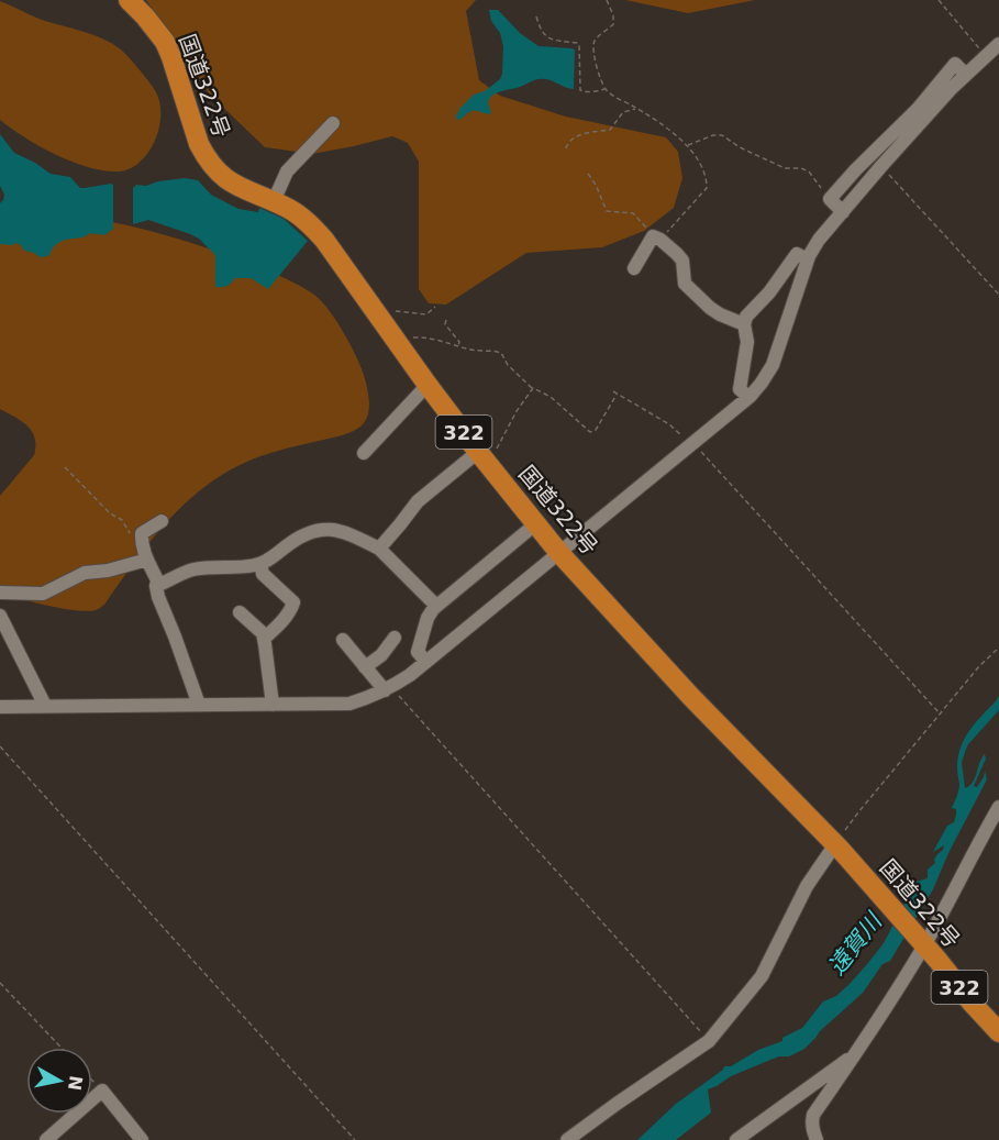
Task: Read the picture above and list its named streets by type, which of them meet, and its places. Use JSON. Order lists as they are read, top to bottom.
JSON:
{
  "streets": {
    "highway": ["国道322号", "322"]
  },
  "water": ["遠賀川"],
  "north": "right"
}
